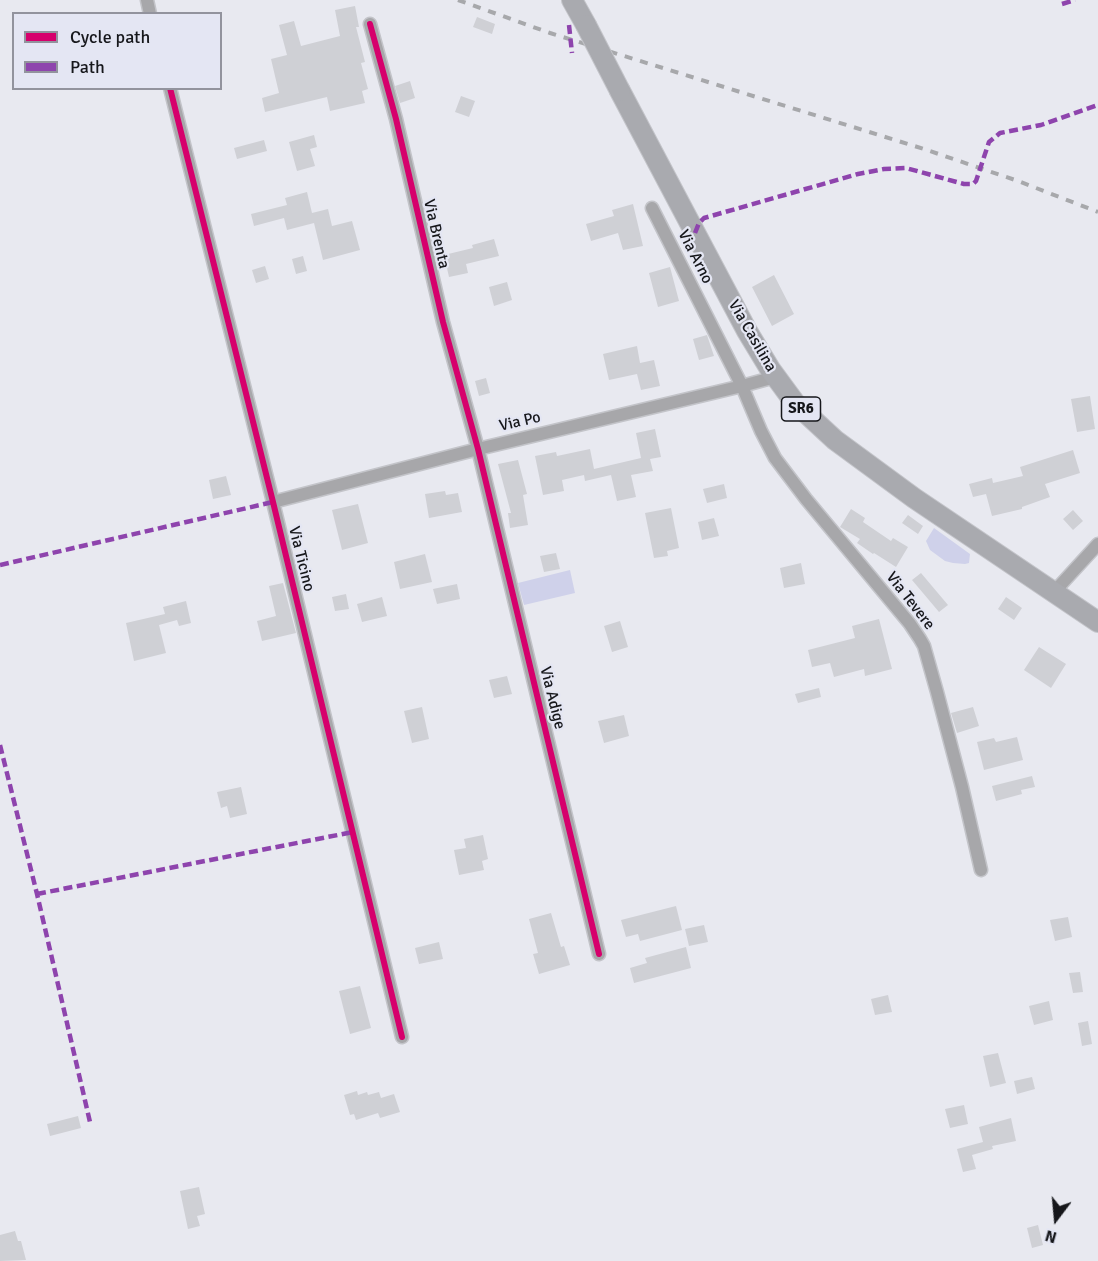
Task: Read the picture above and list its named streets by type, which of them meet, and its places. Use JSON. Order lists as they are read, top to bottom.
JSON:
{
  "streets": {
    "main road": ["Via Casilina", "SR6"],
    "street": [
      "Via Brenta",
      "Via Arno",
      "Via Po",
      "Via Ticino",
      "Via Tevere",
      "Via Adige"
    ]
  },
  "crossings": [
    ["Via Brenta", "Via Po"],
    ["Via Brenta", "Via Adige"],
    ["Via Arno", "Via Po"],
    ["Via Arno", "Via Tevere"],
    ["Via Casilina", "Via Po"],
    ["Via Po", "Via Ticino"],
    ["Via Po", "Via Tevere"],
    ["Via Po", "Via Adige"]
  ],
  "legend": ["Cycle path", "Path"],
  "north": "bottom"
}
